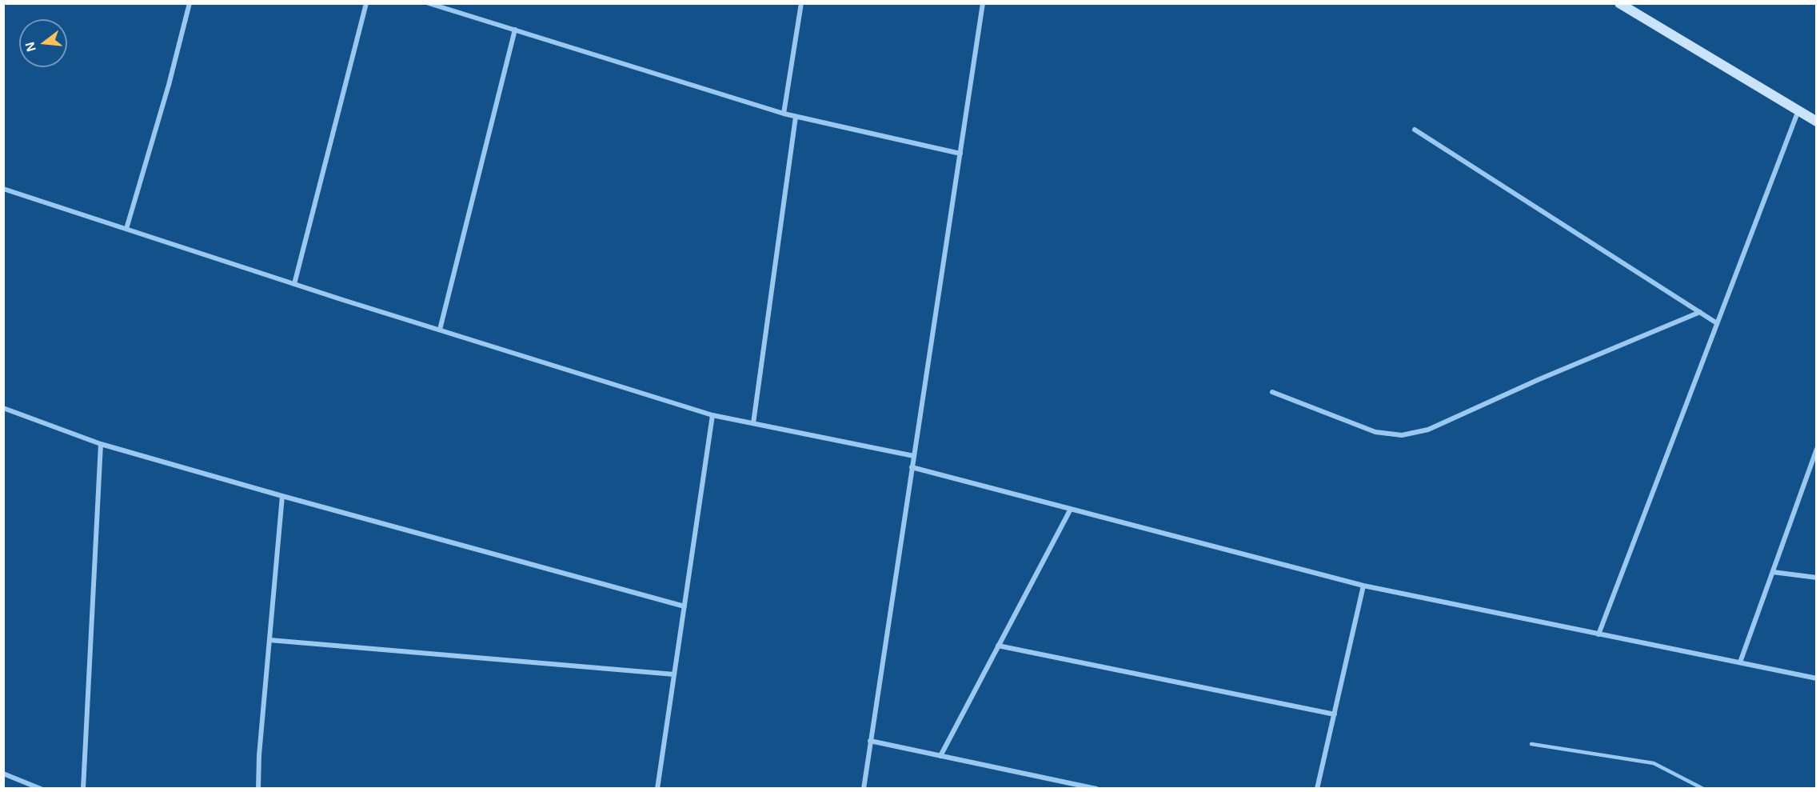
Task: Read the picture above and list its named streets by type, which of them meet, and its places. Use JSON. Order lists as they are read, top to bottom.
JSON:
{
  "north": "left"
}
